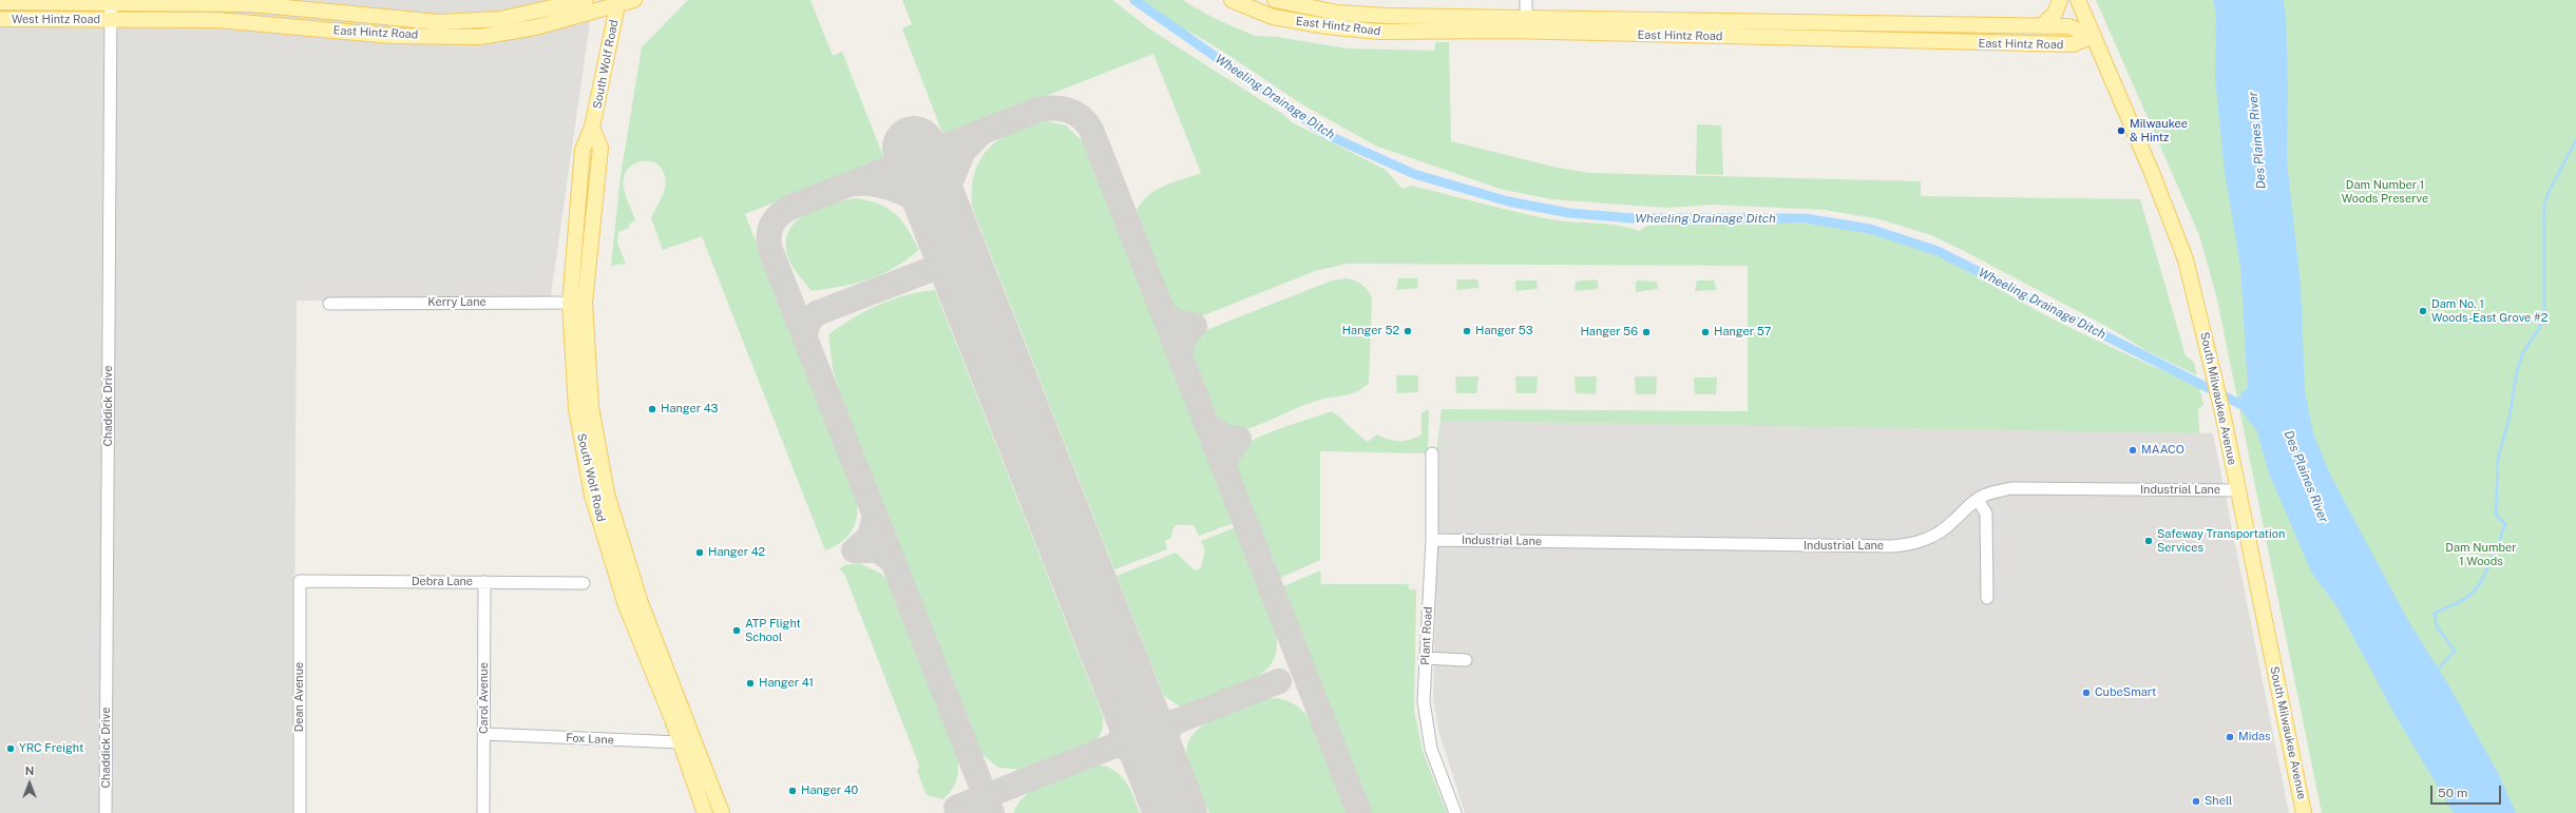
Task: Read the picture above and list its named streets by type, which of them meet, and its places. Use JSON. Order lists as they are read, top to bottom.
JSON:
{
  "streets": {
    "main road": [
      "West Hintz Road",
      "East Hintz Road",
      "South Wolf Road",
      "South Milwaukee Avenue"
    ],
    "street": [
      "Kerry Lane",
      "Chaddick Drive",
      "Industrial Lane",
      "Debra Lane",
      "Plant Road",
      "Dean Avenue",
      "Carol Avenue",
      "Fox Lane"
    ]
  },
  "crossings": [
    ["West Hintz Road", "East Hintz Road"],
    ["West Hintz Road", "Chaddick Drive"],
    ["East Hintz Road", "South Wolf Road"],
    ["East Hintz Road", "South Milwaukee Avenue"],
    ["East Hintz Road", "Chaddick Drive"],
    ["South Wolf Road", "Kerry Lane"],
    ["South Wolf Road", "Fox Lane"],
    ["South Milwaukee Avenue", "Industrial Lane"],
    ["Industrial Lane", "Plant Road"],
    ["Debra Lane", "Dean Avenue"],
    ["Debra Lane", "Carol Avenue"],
    ["Carol Avenue", "Fox Lane"]
  ],
  "water": ["Wheeling Drainage Ditch", "Des Plaines River"],
  "parks": ["Dam Number 1 Woods Preserve", "Dam Number 1 Woods"],
  "places": [
    "Milwaukee & Hintz",
    "Dam No. 1 Woods-East Grove #2",
    "Hanger 52",
    "Hanger 53",
    "Hanger 56",
    "Hanger 57",
    "Hanger 43",
    "MAACO",
    "Safeway Transportation Services",
    "Hanger 42",
    "ATP Flight School",
    "Hanger 41",
    "CubeSmart",
    "Midas",
    "YRC Freight",
    "Hanger 40",
    "Shell"
  ],
  "scale_bar": "50 m",
  "north": "top"
}
